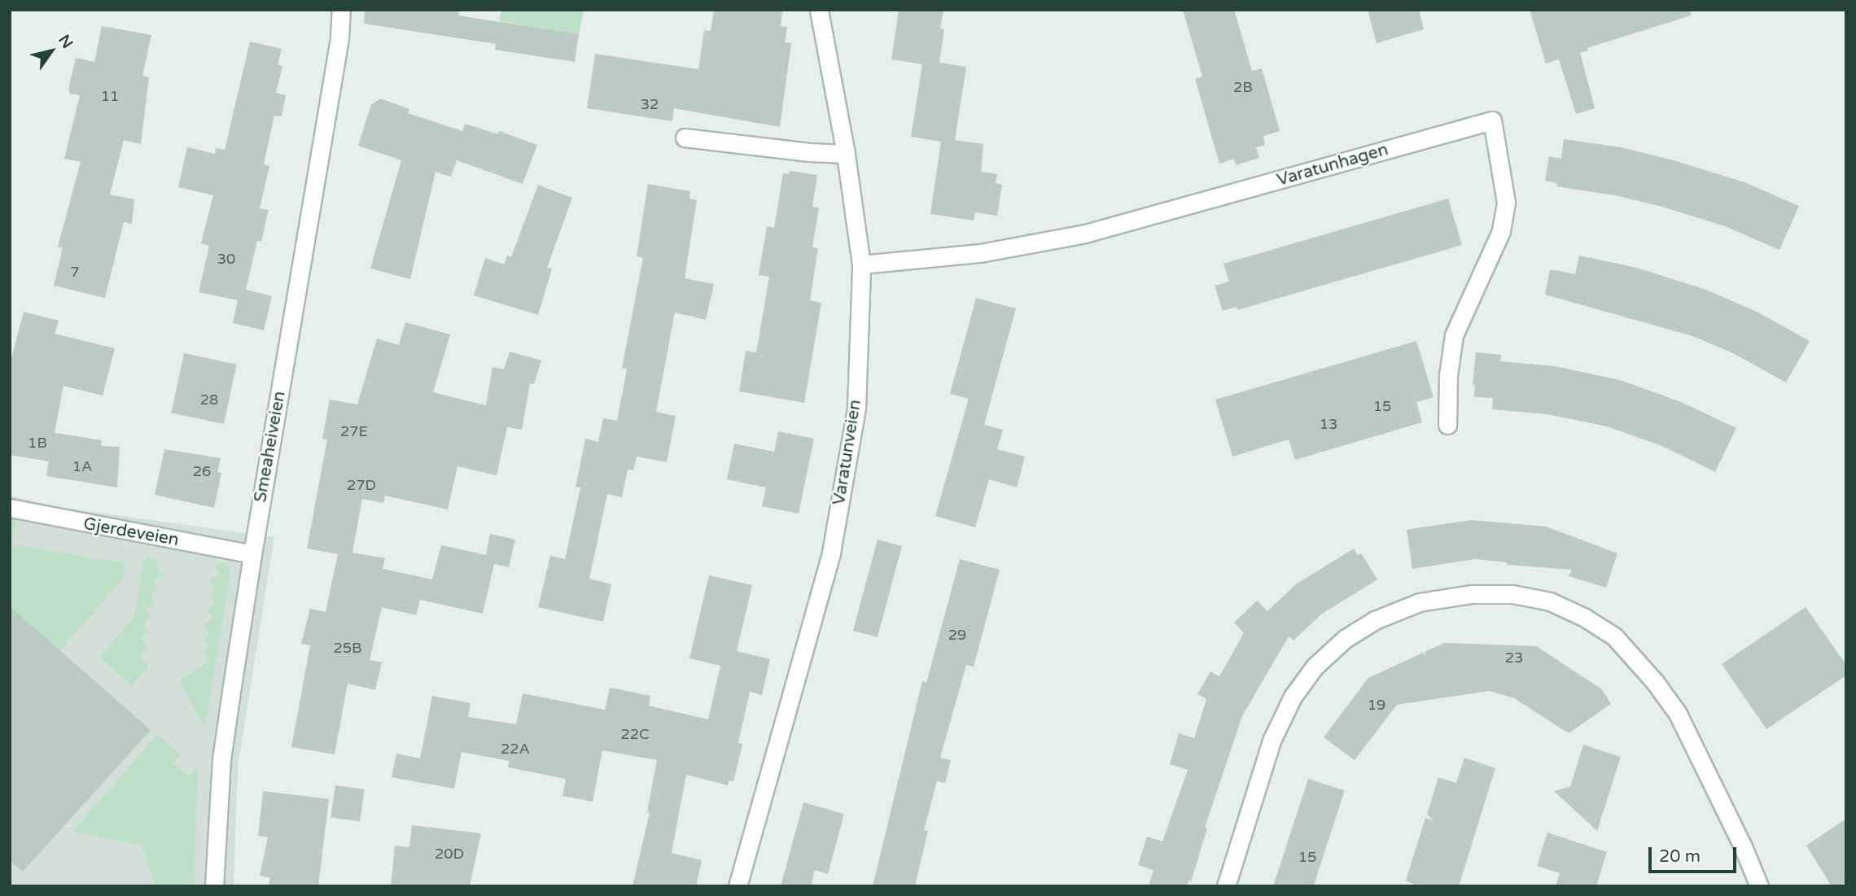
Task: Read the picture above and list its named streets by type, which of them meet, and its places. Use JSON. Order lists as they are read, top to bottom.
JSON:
{
  "streets": {
    "street": [
      "Varatunhagen",
      "Smeaheiveien",
      "Varatunveien",
      "Gjerdeveien"
    ]
  },
  "crossings": [
    ["Varatunhagen", "Varatunveien"],
    ["Smeaheiveien", "Gjerdeveien"]
  ],
  "house_numbers": [
    "2B",
    "11",
    "32",
    "30",
    "7",
    "28",
    "15",
    "13",
    "27E",
    "1B",
    "1A",
    "26",
    "27D",
    "29",
    "25B",
    "23",
    "19",
    "22C",
    "22A",
    "20D",
    "15"
  ],
  "scale_bar": "20 m",
  "north": "top right"
}
